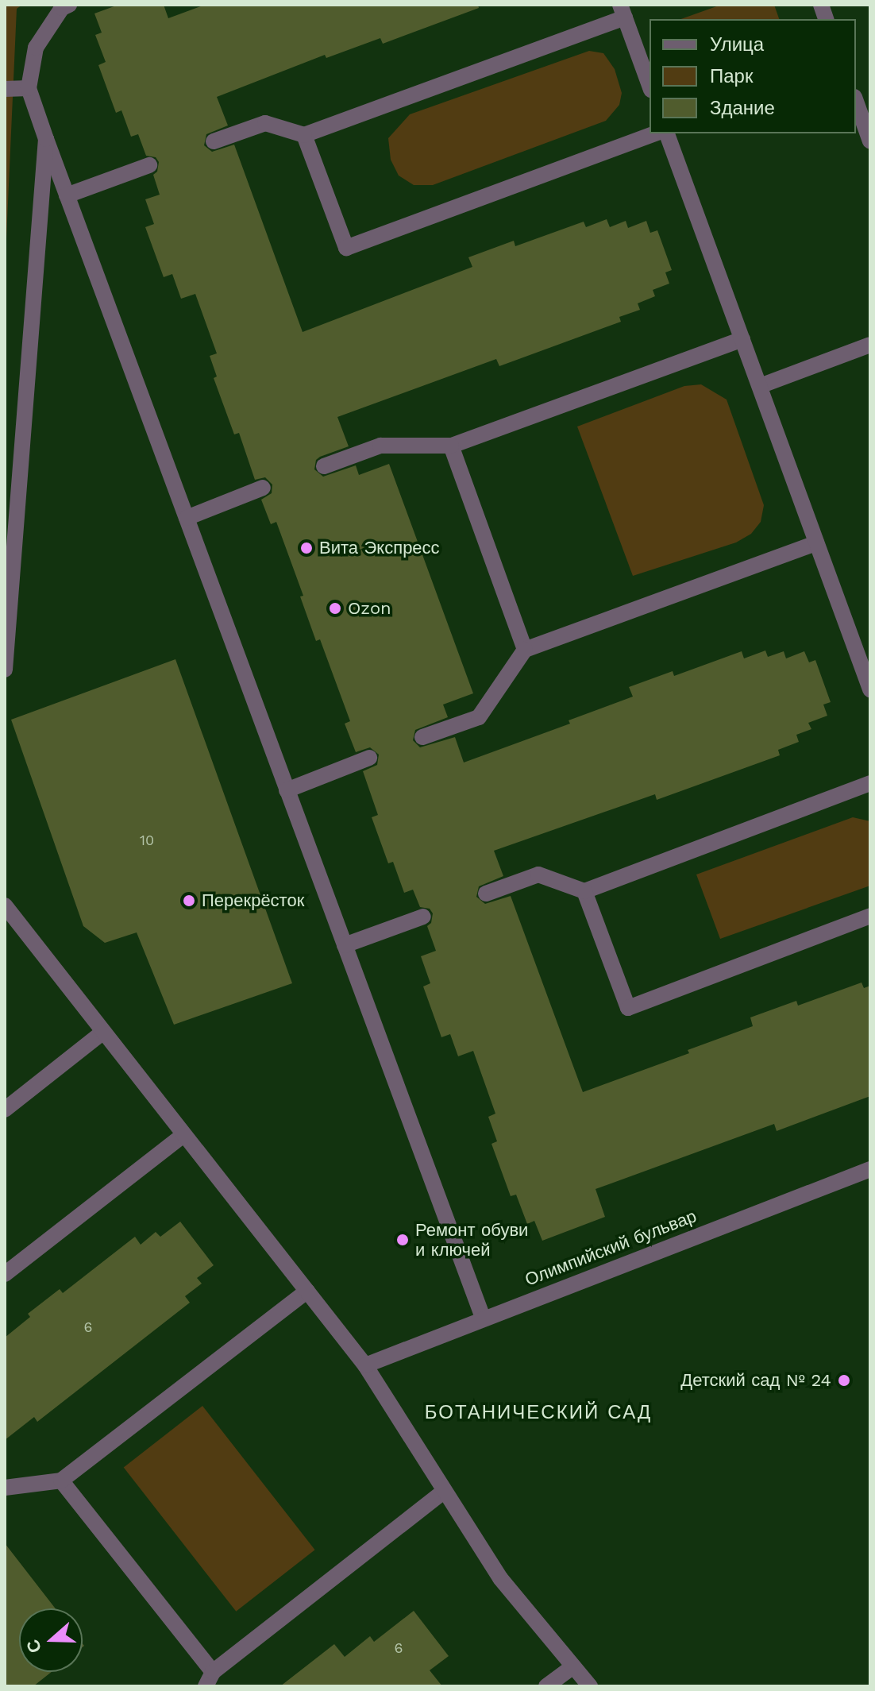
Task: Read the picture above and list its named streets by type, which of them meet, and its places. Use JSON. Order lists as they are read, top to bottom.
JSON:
{
  "streets": {
    "street": ["Олимпийский бульвар"]
  },
  "districts": ["БОТАНИЧЕСКИЙ САД"],
  "places": [
    "Вита Экспресс",
    "Ozon",
    "Перекрёсток",
    "Ремонт обуви и ключей",
    "Детский сад № 24"
  ],
  "house_numbers": ["10", "6", "6"],
  "legend": ["Улица", "Парк", "Здание"],
  "north": "left"
}
